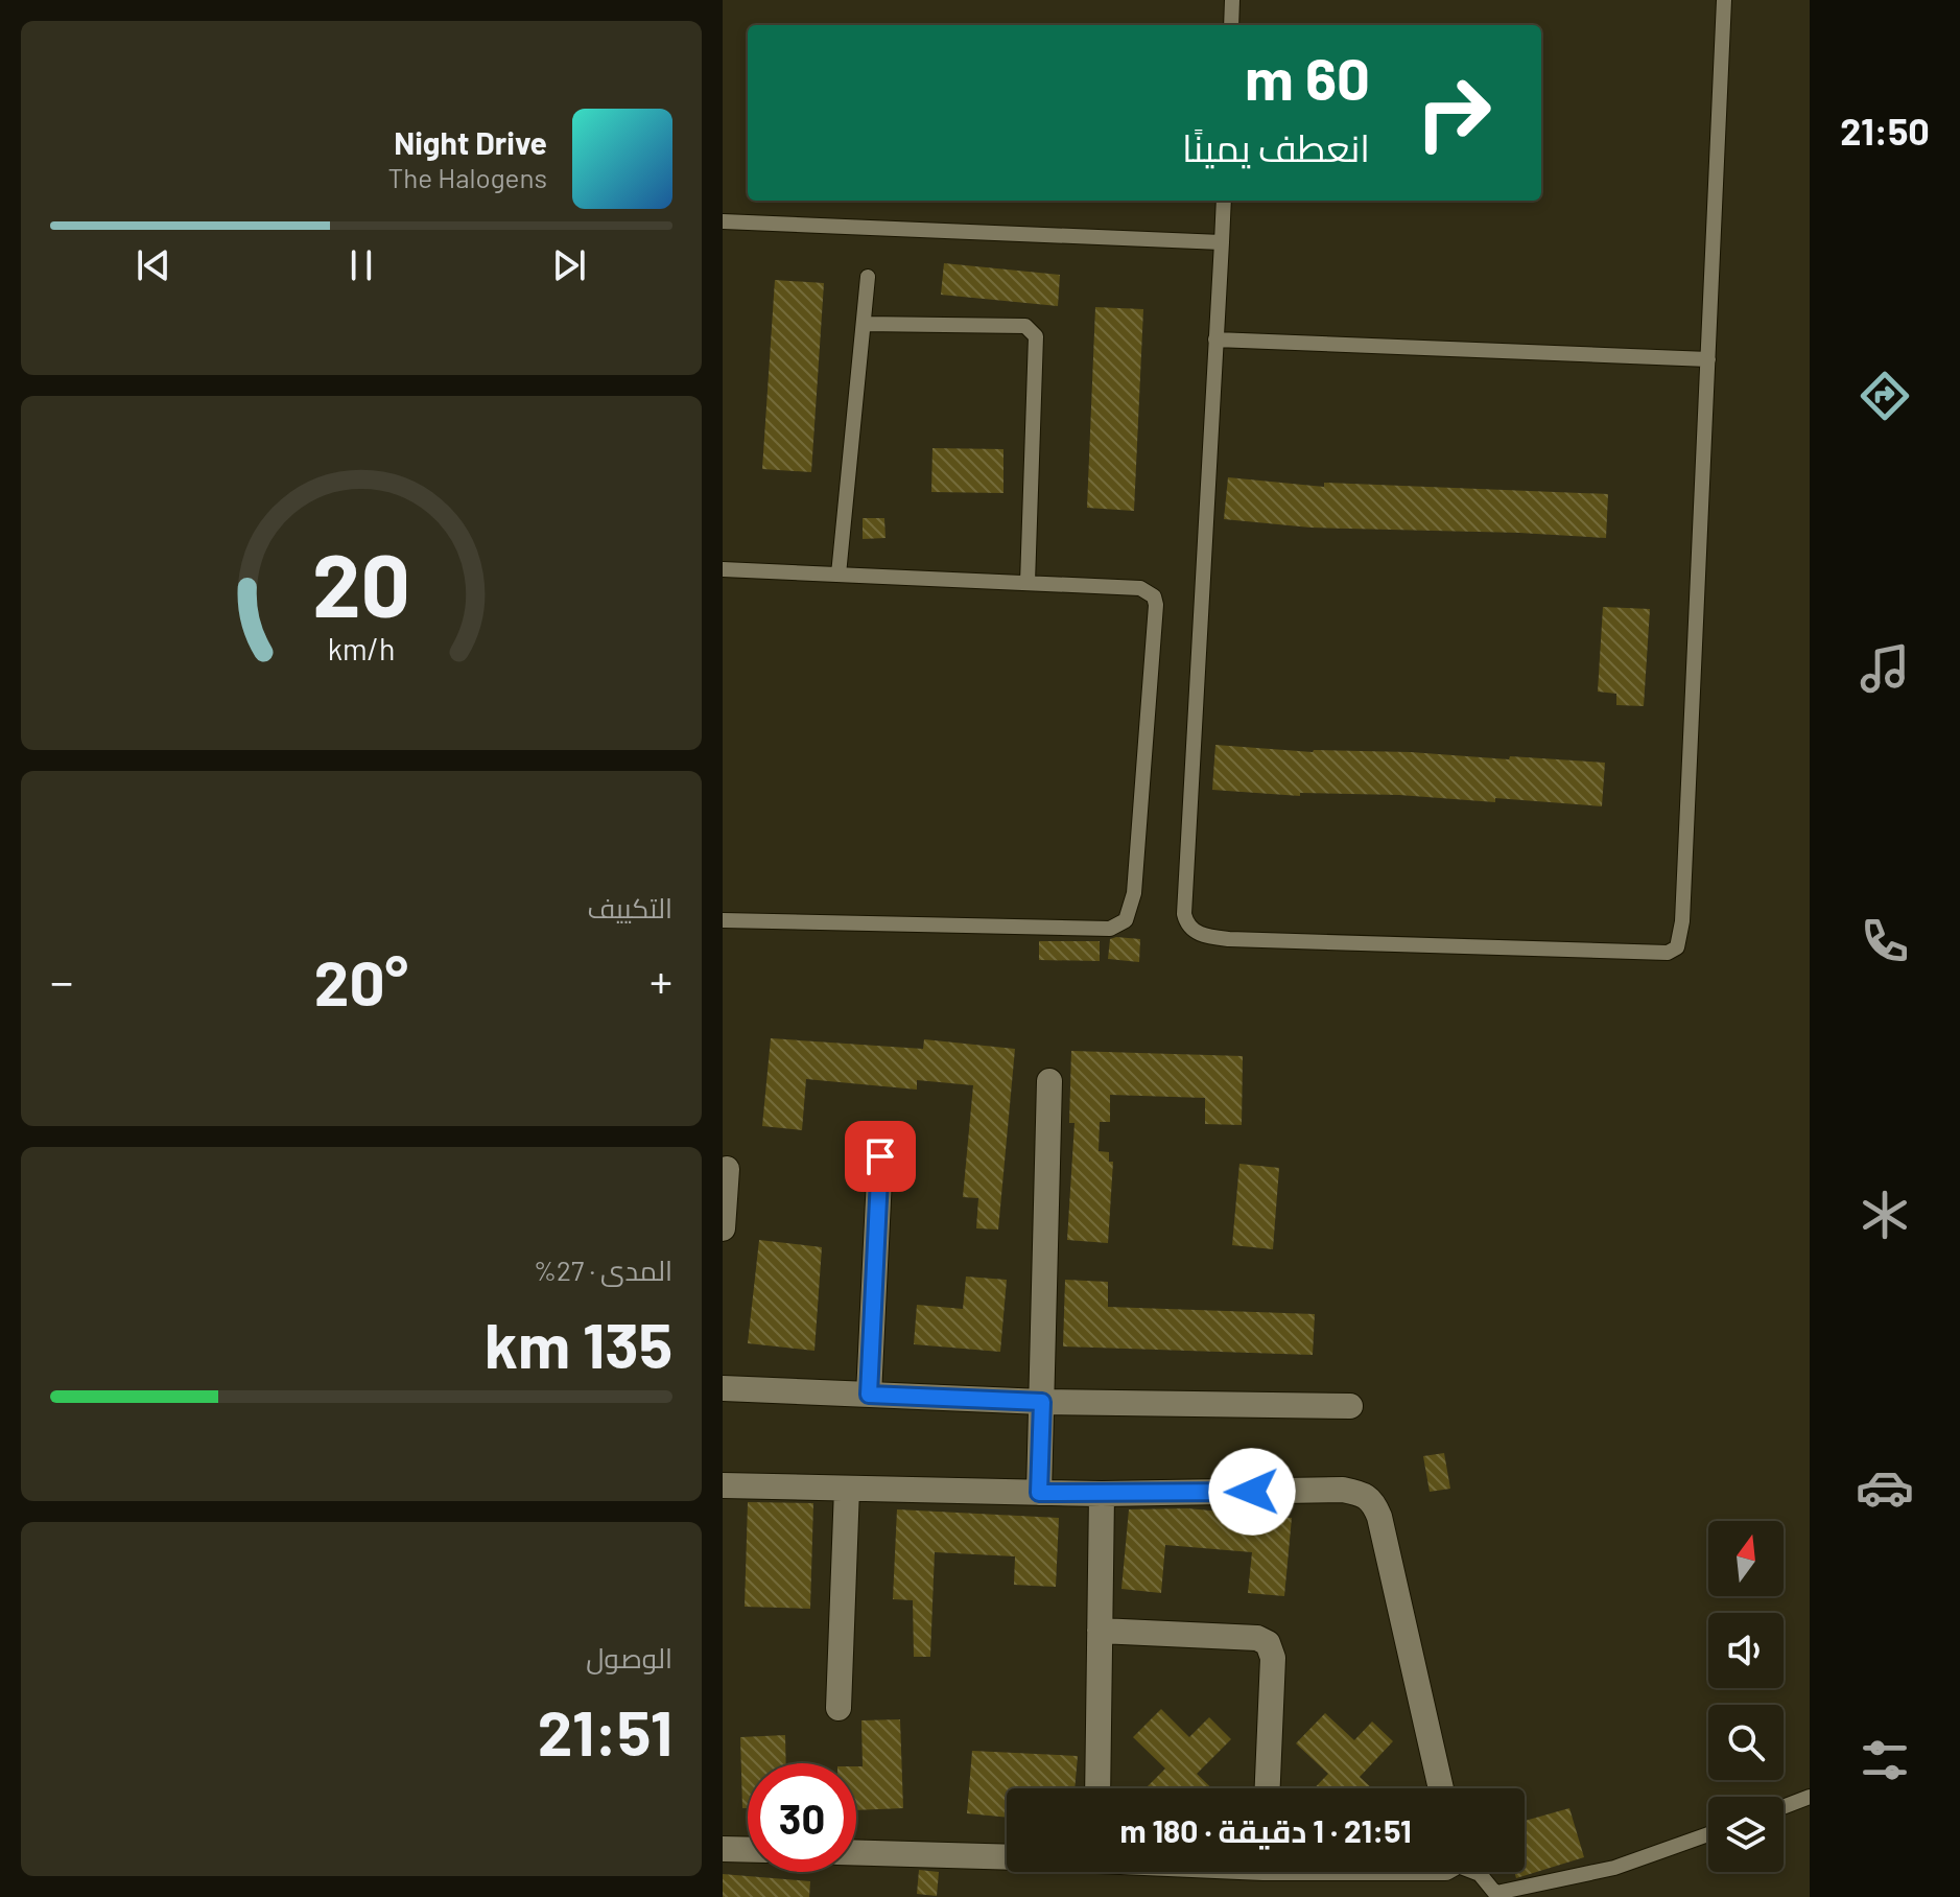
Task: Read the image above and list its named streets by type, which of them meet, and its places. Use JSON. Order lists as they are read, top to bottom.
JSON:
{
  "north": "top",
  "page": {
    "tabs": "21:50",
    "turn": ["60 m", "انعطف يمينًا"],
    "song": ["Night Drive", "The Halogens"],
    "tile": [
      "التكييف",
      ["المدى · 27%", "135 km"],
      ["الوصول", "21:51"]
    ],
    "heat": ["−", "20°", "+"],
    "limit": "30",
    "trip": "21:51 · 1 دقيقة · 180 m",
    "gauge": ["20", "km/h"]
  }
}
